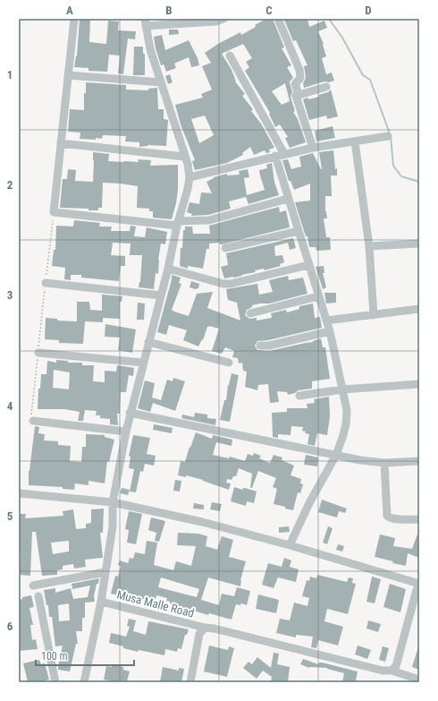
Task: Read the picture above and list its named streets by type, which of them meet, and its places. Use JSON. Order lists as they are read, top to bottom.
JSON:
{
  "streets": {
    "street": ["Musa Malle Road"]
  },
  "scale_bar": "100 m",
  "grid": {
    "columns": [
      "A",
      "B",
      "C",
      "D"
    ],
    "rows": [
      "1",
      "2",
      "3",
      "4",
      "5",
      "6"
    ]
  }
}
